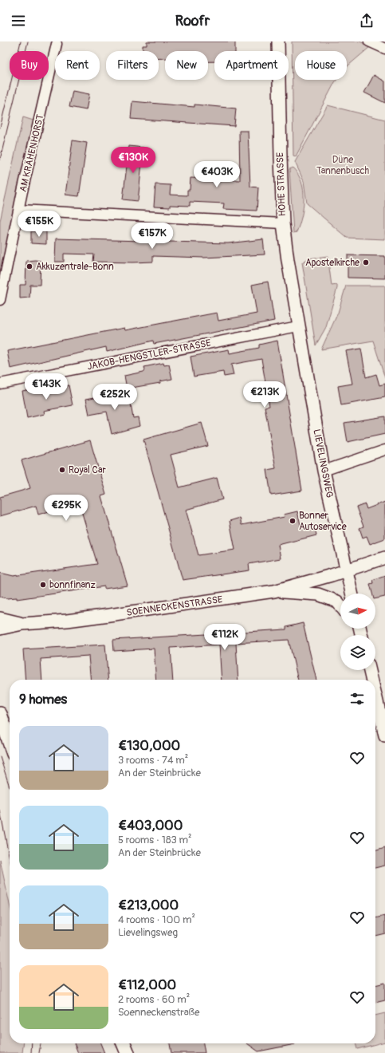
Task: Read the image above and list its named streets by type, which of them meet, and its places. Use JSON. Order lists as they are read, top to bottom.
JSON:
{
  "streets": {
    "street": [
      "AM KRÄHENHORST",
      "HOHE STRASSE",
      "JAKOB-HENGSTLER-STRASSE",
      "LIEVELINGSWEG",
      "SOENNECKENSTRASSE"
    ]
  },
  "crossings": [
    ["HOHE STRASSE", "JAKOB-HENGSTLER-STRASSE"],
    ["HOHE STRASSE", "LIEVELINGSWEG"],
    ["JAKOB-HENGSTLER-STRASSE", "LIEVELINGSWEG"],
    ["LIEVELINGSWEG", "SOENNECKENSTRASSE"]
  ],
  "parks": ["Düne Tannenbusch"],
  "places": [
    "Apostelkirche",
    "Akkuzentrale-Bonn",
    "Royal Car",
    "Bonner Autoservice",
    "bonnfinanz"
  ],
  "north": "right",
  "page": {
    "header": "Roofr",
    "chip": [
      "Buy",
      "Rent",
      "Filters",
      "New",
      "Apartment",
      "House"
    ],
    "price": [
      "€130K",
      "€403K",
      "€155K",
      "€157K",
      "€143K",
      "€213K",
      "€252K",
      "€295K",
      "€112K"
    ],
    "heading": "9 homes",
    "list": [
      {
        "name": "€130,000",
        "note": "3 rooms · 74 m² · An der Steinbrücke"
      },
      {
        "name": "€403,000",
        "note": "5 rooms · 183 m² · An der Steinbrücke"
      },
      {
        "name": "€213,000",
        "note": "4 rooms · 100 m² · Lievelingsweg"
      },
      {
        "name": "€112,000",
        "note": "2 rooms · 60 m² · Soenneckenstraße"
      }
    ]
  }
}
